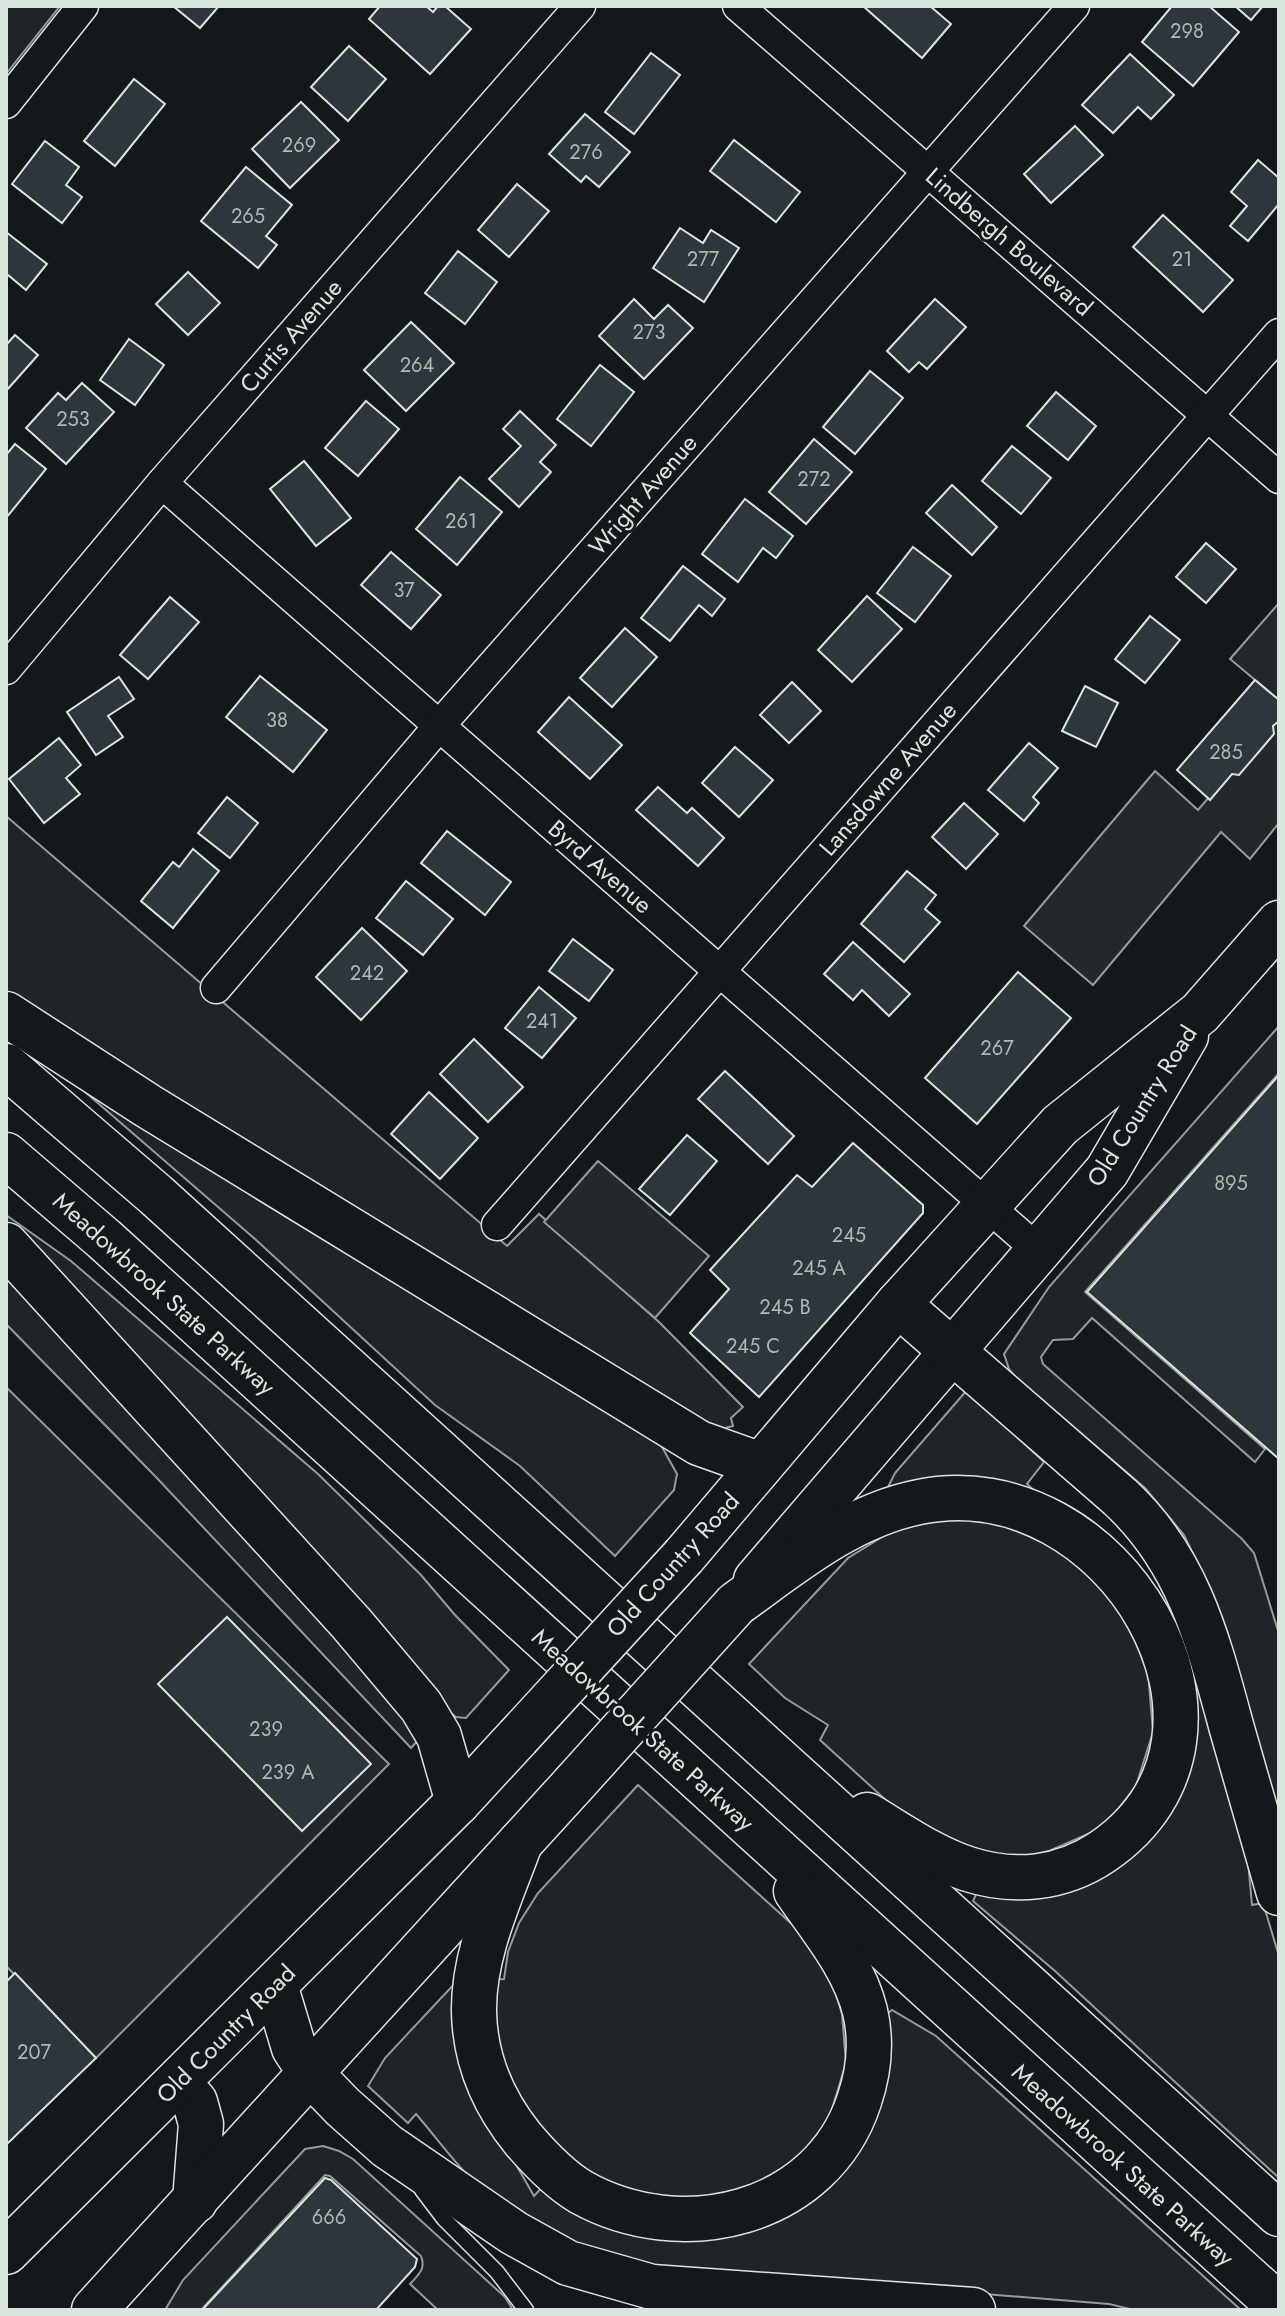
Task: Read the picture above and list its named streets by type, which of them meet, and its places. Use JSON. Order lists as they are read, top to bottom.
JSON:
{
  "streets": {
    "main road": ["Old Country Road", "Meadowbrook State Parkway"],
    "street": [
      "Lindbergh Boulevard",
      "Curtis Avenue",
      "Wright Avenue",
      "Lansdowne Avenue",
      "Byrd Avenue"
    ]
  },
  "crossings": [
    ["Lindbergh Boulevard", "Wright Avenue"],
    ["Lindbergh Boulevard", "Lansdowne Avenue"],
    ["Curtis Avenue", "Byrd Avenue"],
    ["Wright Avenue", "Byrd Avenue"],
    ["Lansdowne Avenue", "Byrd Avenue"],
    ["Byrd Avenue", "Old Country Road"]
  ],
  "house_numbers": [
    "298",
    "269",
    "276",
    "265",
    "277",
    "21",
    "273",
    "264",
    "253",
    "272",
    "261",
    "37",
    "38",
    "285",
    "242",
    "241",
    "267",
    "895",
    "245",
    "245 A",
    "245 B",
    "245 C",
    "239",
    "239 A",
    "207",
    "666"
  ]
}
